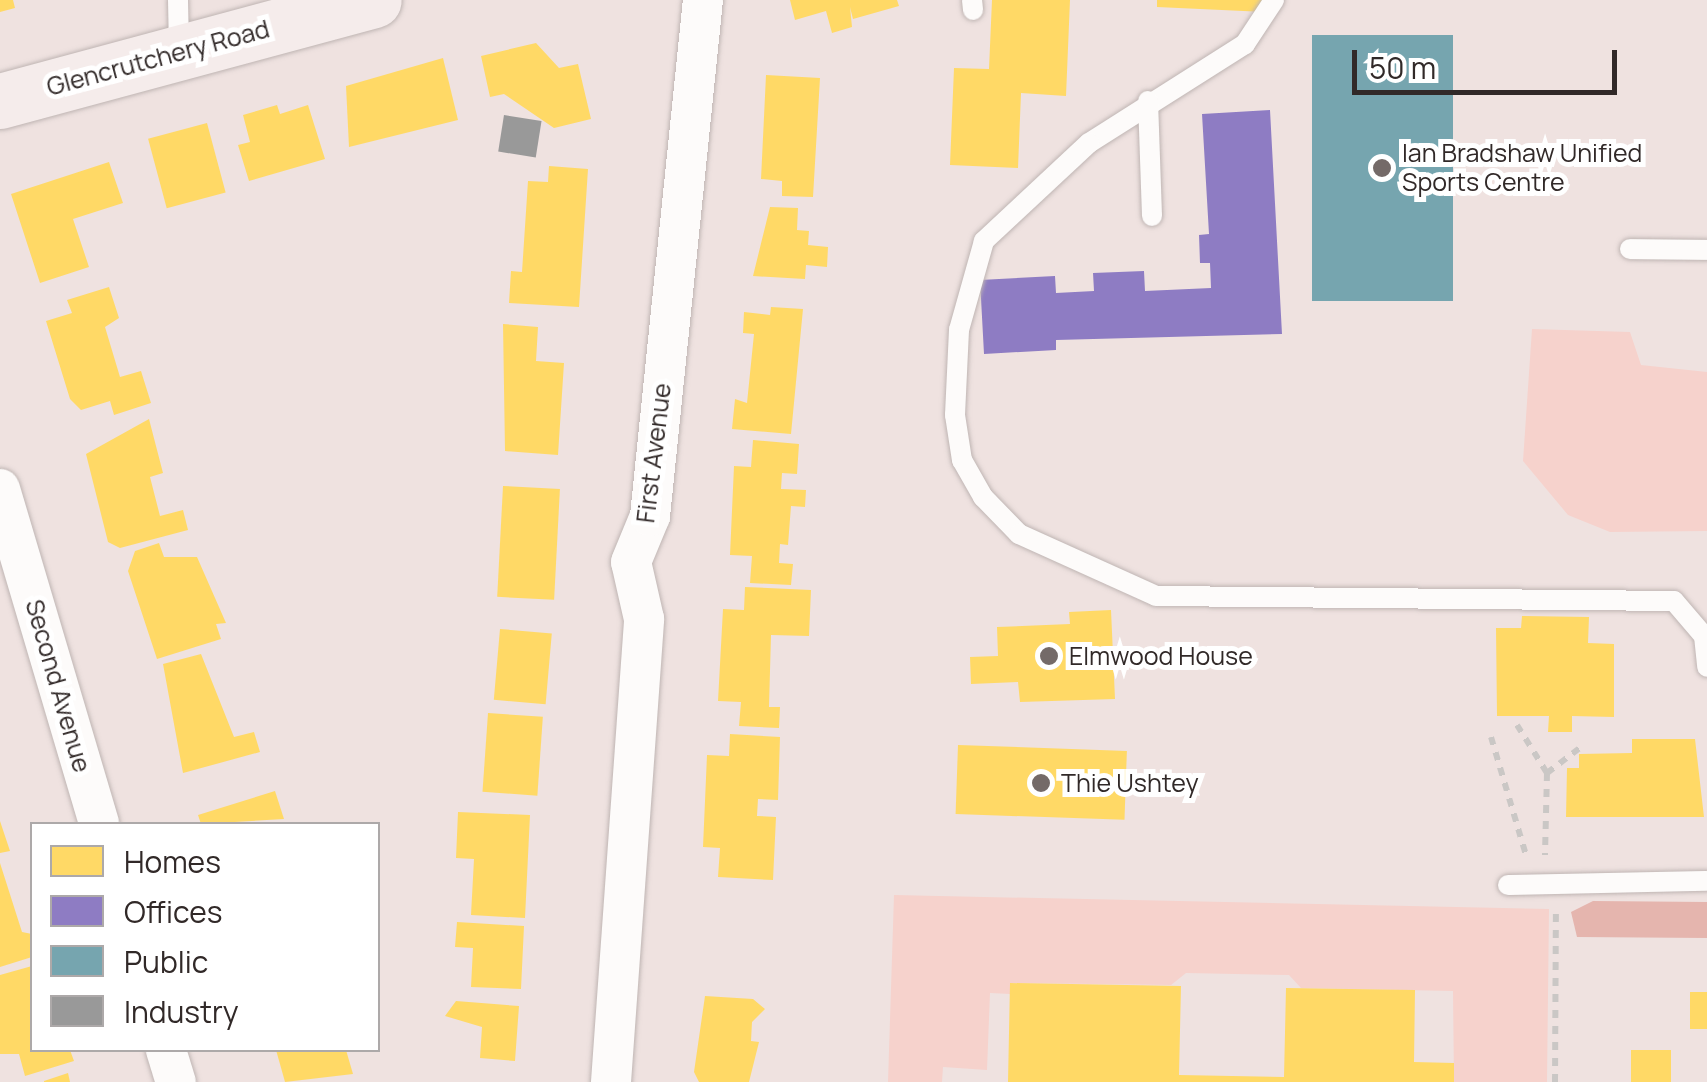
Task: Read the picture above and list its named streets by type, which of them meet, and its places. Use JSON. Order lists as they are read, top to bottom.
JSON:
{
  "streets": {
    "highway": ["Glencrutchery Road"],
    "street": ["First Avenue", "Second Avenue"]
  },
  "places": ["Ian Bradshaw Unified Sports Centre", "Elmwood House", "Thie Ushtey"],
  "legend": [
    "Homes",
    "Offices",
    "Public",
    "Industry"
  ],
  "scale_bar": "50 m"
}
